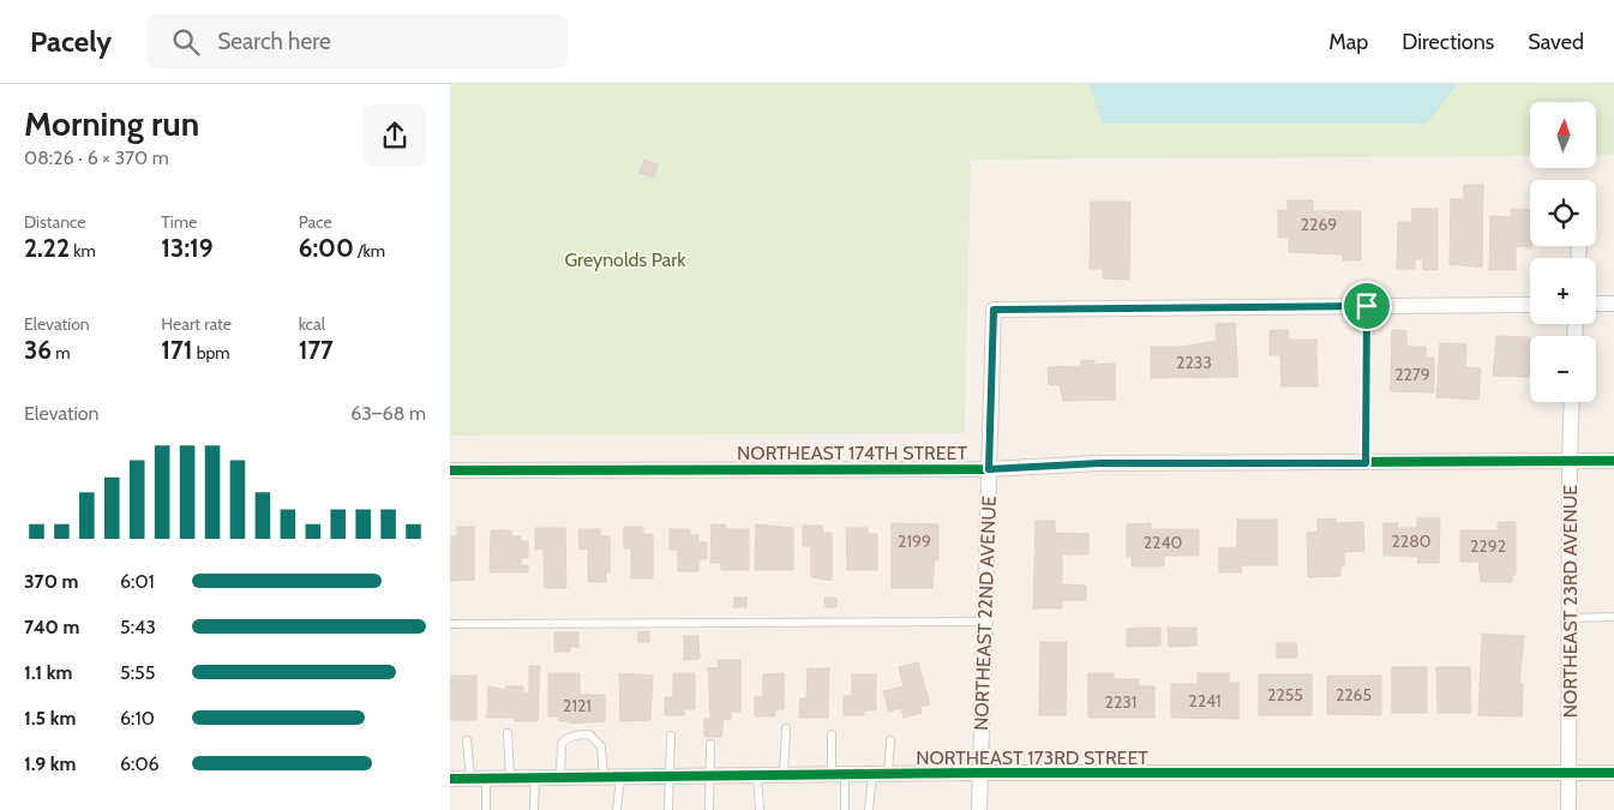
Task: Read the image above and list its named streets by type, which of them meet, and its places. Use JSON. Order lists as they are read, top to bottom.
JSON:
{
  "streets": {
    "street": [
      "NORTHEAST 174TH STREET",
      "NORTHEAST 23RD AVENUE",
      "NORTHEAST 22ND AVENUE",
      "NORTHEAST 173RD STREET"
    ]
  },
  "crossings": [
    ["NORTHEAST 174TH STREET", "NORTHEAST 23RD AVENUE"],
    ["NORTHEAST 174TH STREET", "NORTHEAST 22ND AVENUE"],
    ["NORTHEAST 23RD AVENUE", "NORTHEAST 173RD STREET"],
    ["NORTHEAST 22ND AVENUE", "NORTHEAST 173RD STREET"]
  ],
  "parks": ["Greynolds Park"],
  "house_numbers": [
    "2269",
    "2233",
    "2279",
    "2199",
    "2280",
    "2240",
    "2292",
    "2255",
    "2265",
    "2241",
    "2231",
    "2121"
  ],
  "north": "top",
  "page": {
    "header": "Pacely",
    "search": "Search here",
    "nav": ["Map", "Directions", "Saved"],
    "heading": ["Morning run", "08:26 · 6 × 370 m"],
    "map_buttons": ["+", "−"],
    "stats": [
      ["Distance", "2.22 km"],
      ["Time", "13:19"],
      ["Pace", "6:00 /km"],
      ["Elevation", "36 m"],
      ["Heart rate", "171 bpm"],
      ["kcal", "177"]
    ],
    "chart": ["Elevation", "63–68 m"],
    "list": [
      {
        "name": "370 m",
        "note": "6:01"
      },
      {
        "name": "740 m",
        "note": "5:43"
      },
      {
        "name": "1.1 km",
        "note": "5:55"
      },
      {
        "name": "1.5 km",
        "note": "6:10"
      },
      {
        "name": "1.9 km",
        "note": "6:06"
      }
    ]
  }
}
